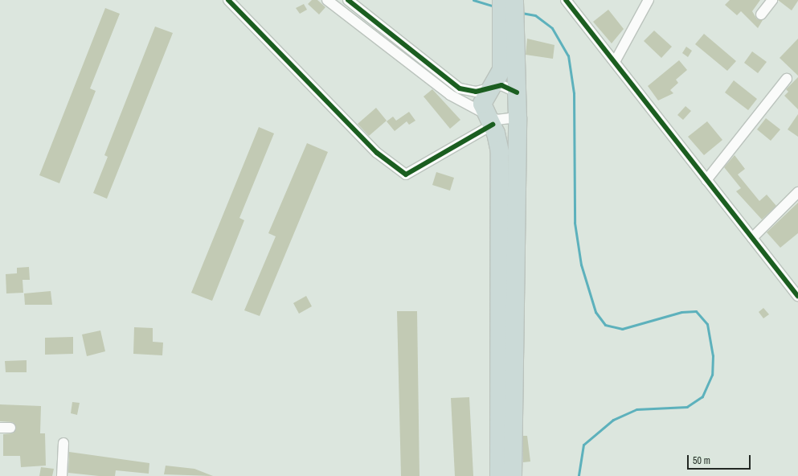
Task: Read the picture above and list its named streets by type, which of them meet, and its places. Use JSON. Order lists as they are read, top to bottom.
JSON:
{
  "scale_bar": "50 m"
}
